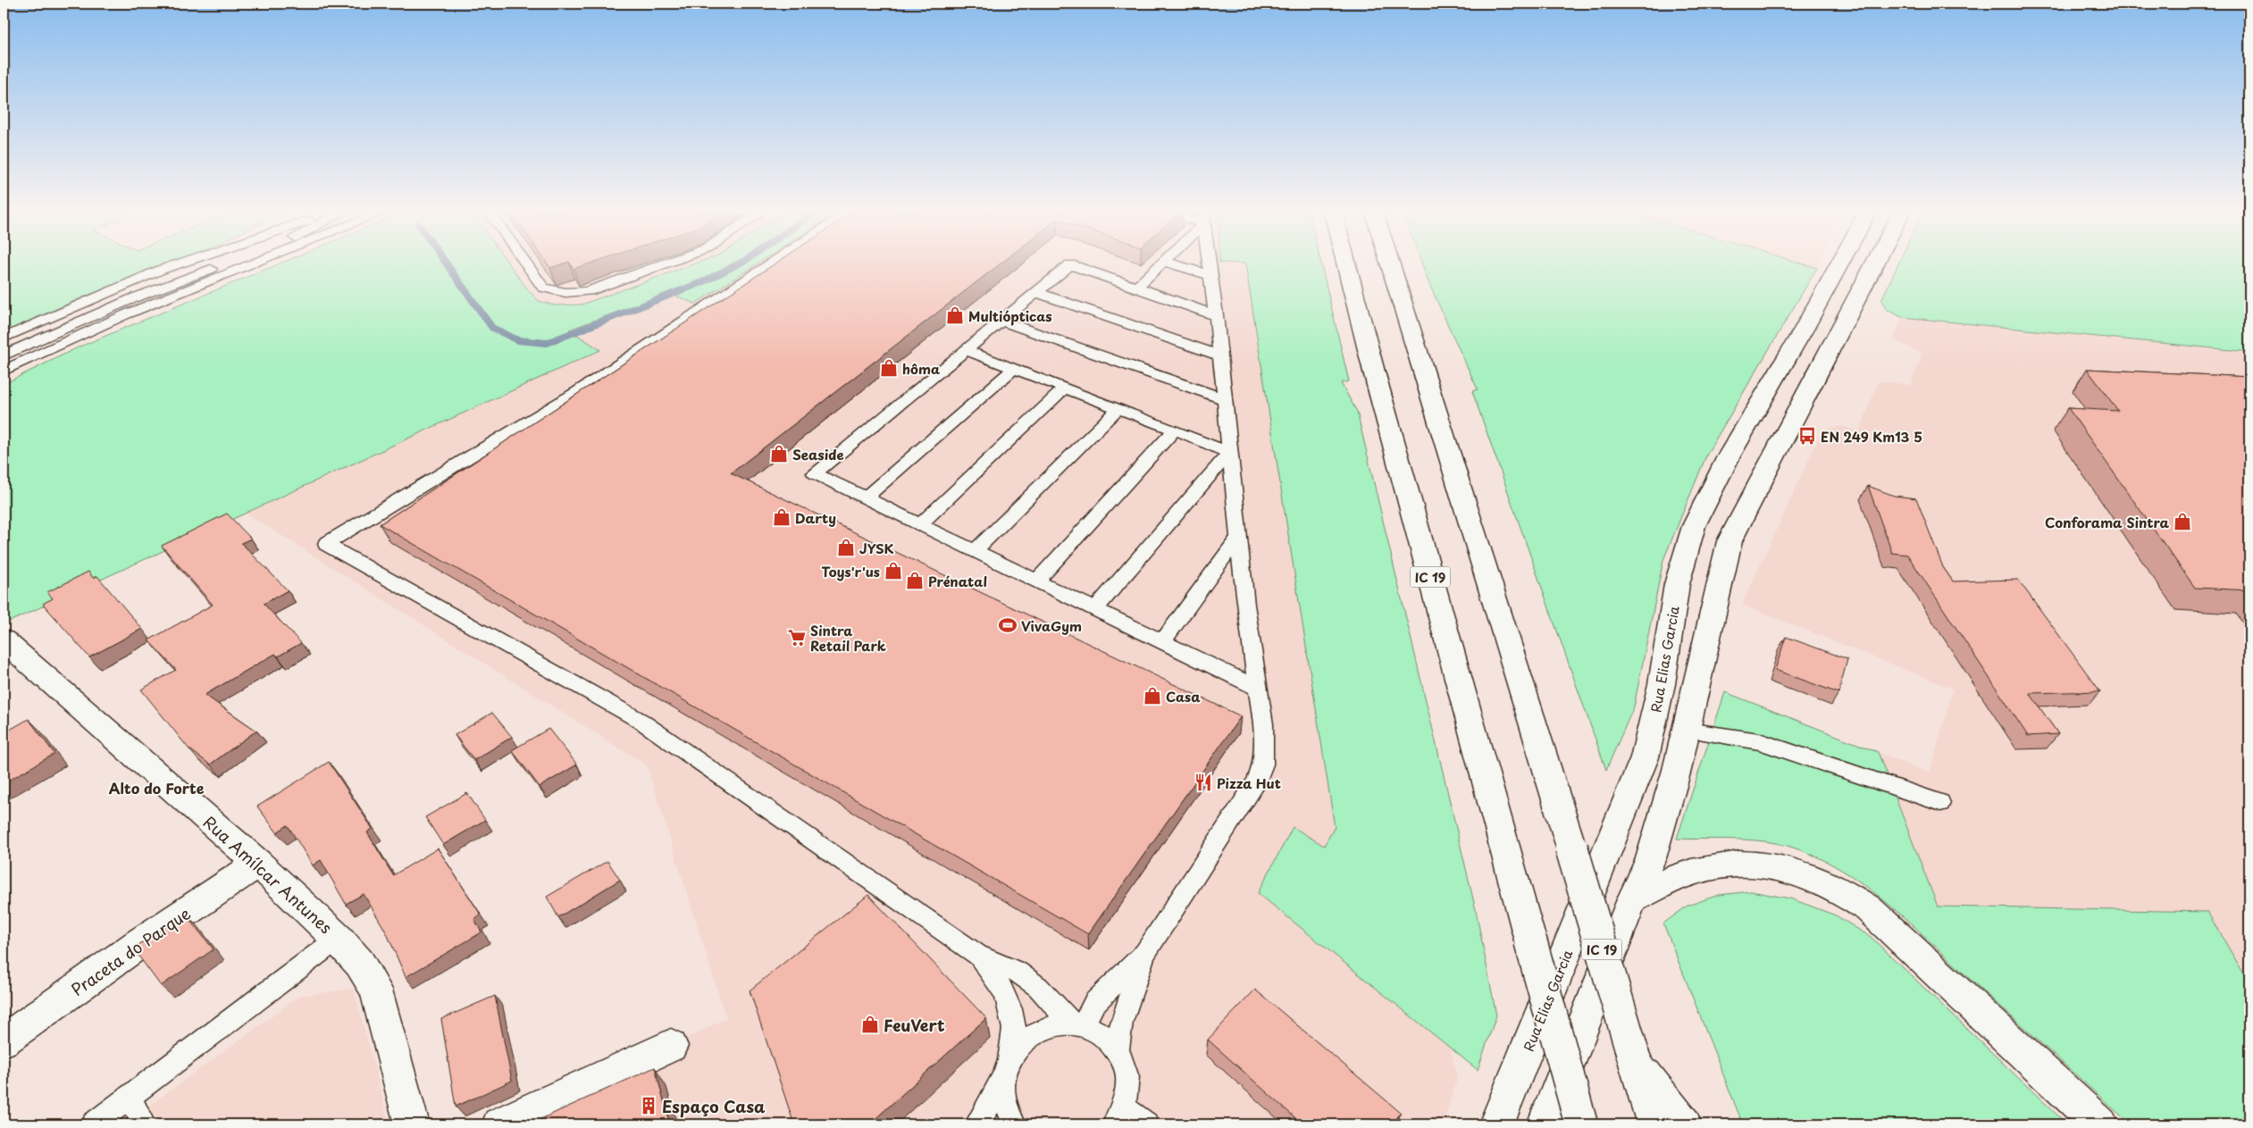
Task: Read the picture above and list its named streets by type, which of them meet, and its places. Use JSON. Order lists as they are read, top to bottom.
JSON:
{
  "streets": {
    "main road": [
      "IC 19",
      "Rua Elias Garcia",
      "Rua Amílcar Antunes",
      "Praceta do Parque"
    ]
  },
  "crossings": [
    ["Rua Amílcar Antunes", "Praceta do Parque"]
  ],
  "districts": ["Alto do Forte"],
  "places": {
    "shop": [
      "Multiópticas",
      "hôma",
      "Seaside",
      "Darty",
      "Conforama Sintra",
      "JYSK",
      "Toys'r'us",
      "Prénatal",
      "Casa",
      "FeuVert"
    ],
    "bus stop": ["EN 249 Km13 5"],
    "sports": ["VivaGym"],
    "supermarket": ["Sintra Retail Park"],
    "restaurant": ["Pizza Hut"],
    "building": ["Espaço Casa"]
  }
}
